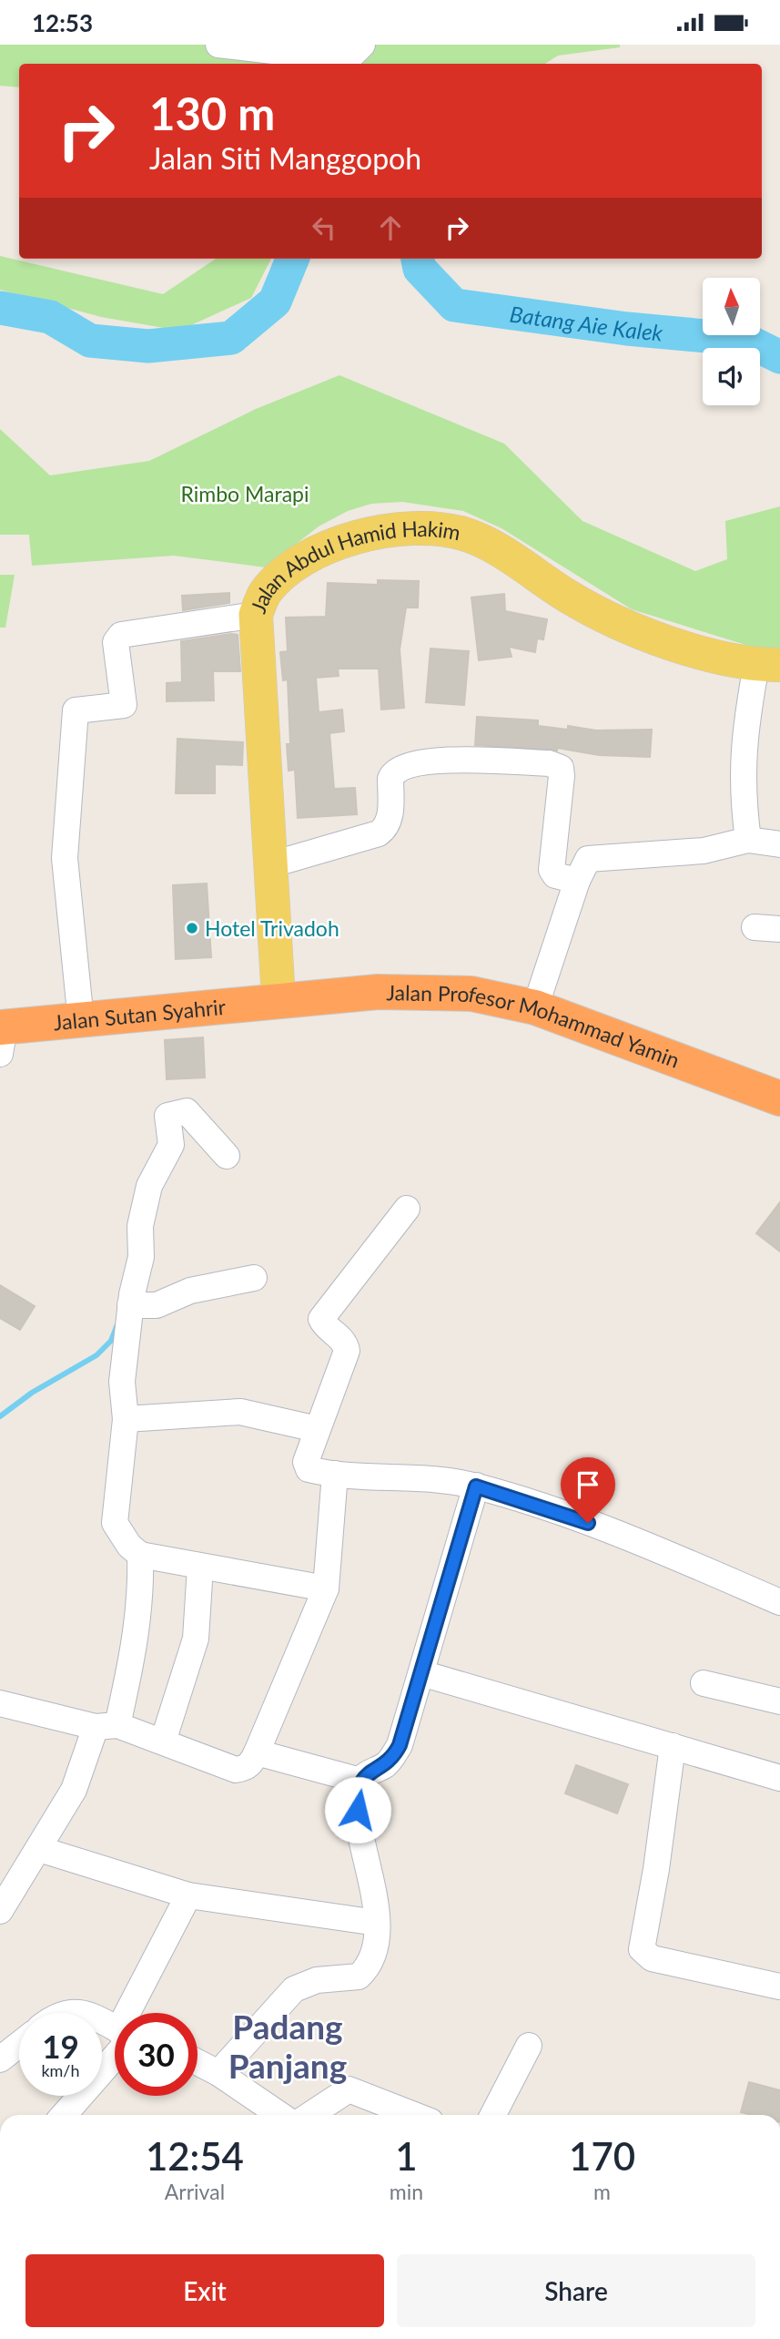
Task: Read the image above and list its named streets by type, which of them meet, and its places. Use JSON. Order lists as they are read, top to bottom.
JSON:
{
  "streets": {
    "highway": ["Jalan Sutan Syahrir", "Jalan Profesor Mohammad Yamin"],
    "main road": ["Jalan Abdul Hamid Hakim"]
  },
  "crossings": [
    ["Jalan Abdul Hamid Hakim", "Jalan Sutan Syahrir"],
    ["Jalan Abdul Hamid Hakim", "Jalan Profesor Mohammad Yamin"],
    ["Jalan Sutan Syahrir", "Jalan Profesor Mohammad Yamin"]
  ],
  "districts": ["Padang Panjang"],
  "water": ["Batang Aie Kalek"],
  "parks": ["Rimbo Marapi"],
  "places": ["Hotel Trivadoh"],
  "north": "top",
  "page": {
    "status": "12:53",
    "turn": ["130 m", "Jalan Siti Manggopoh"],
    "speed": "19 km/h",
    "limit": "30",
    "eta": [
      "12:54",
      "Arrival",
      "1",
      "min",
      "170",
      "m"
    ],
    "buttons": ["Exit", "Share"]
  }
}
